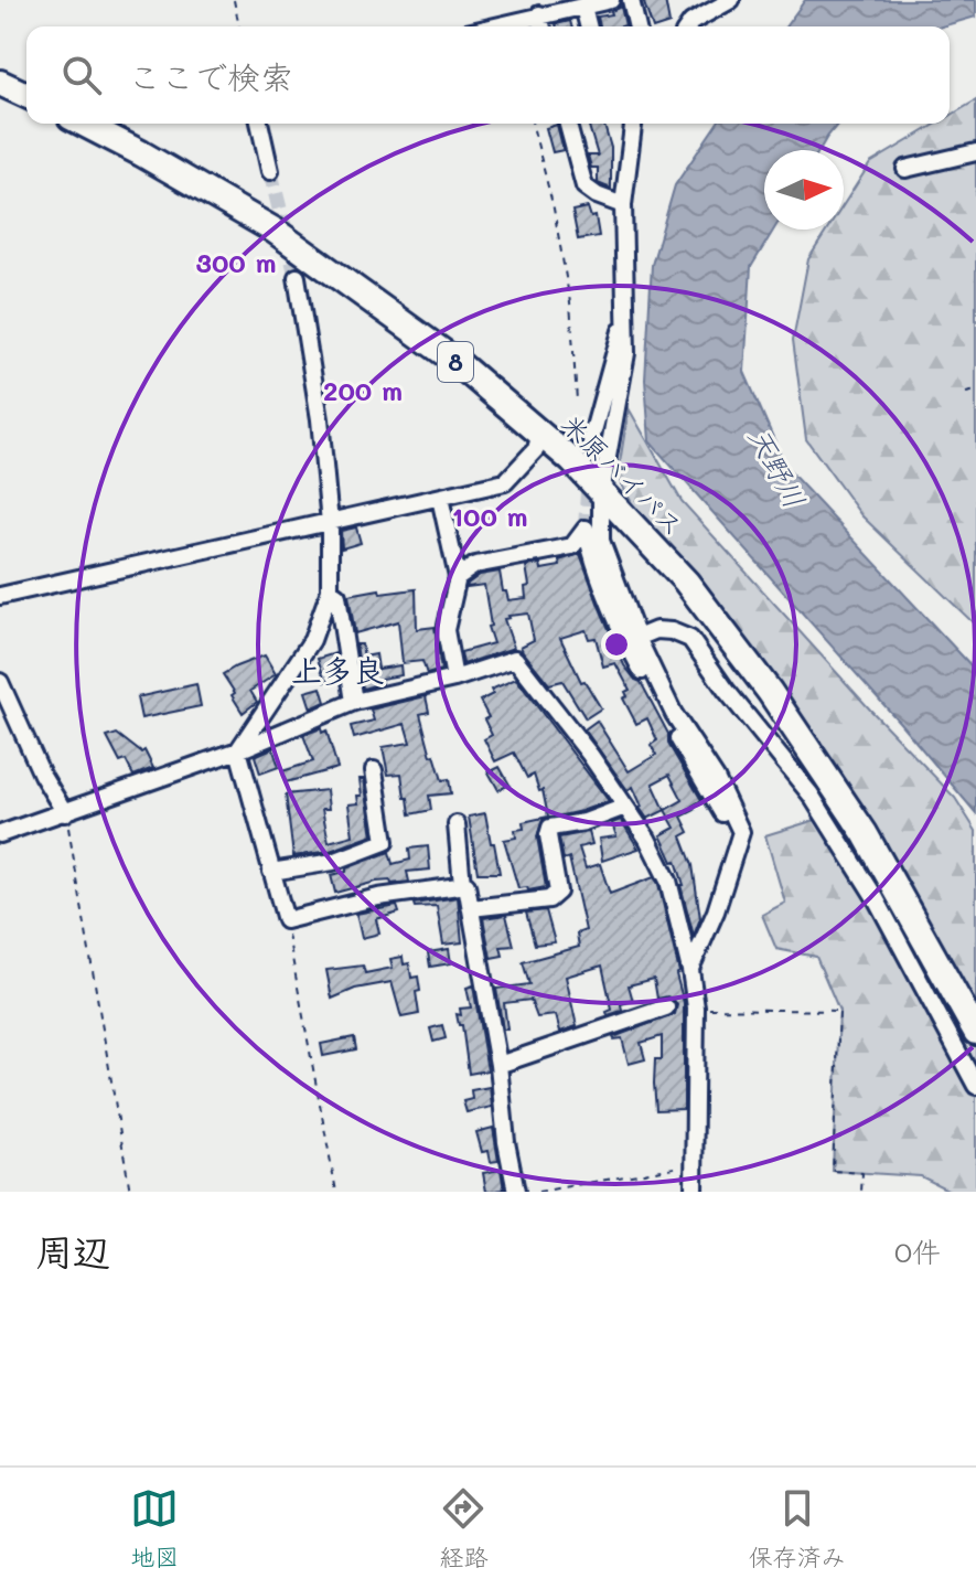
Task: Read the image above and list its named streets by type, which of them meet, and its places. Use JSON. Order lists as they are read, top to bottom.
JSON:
{
  "streets": {
    "highway": ["8", "米原バイパス"]
  },
  "districts": ["上多良"],
  "water": ["天野川"],
  "north": "right",
  "page": {
    "search": "ここで検索",
    "heading": ["周辺", "0件"],
    "nav": ["地図", "経路", "保存済み"]
  },
  "rings": ["300 m", "200 m", "100 m"]
}
